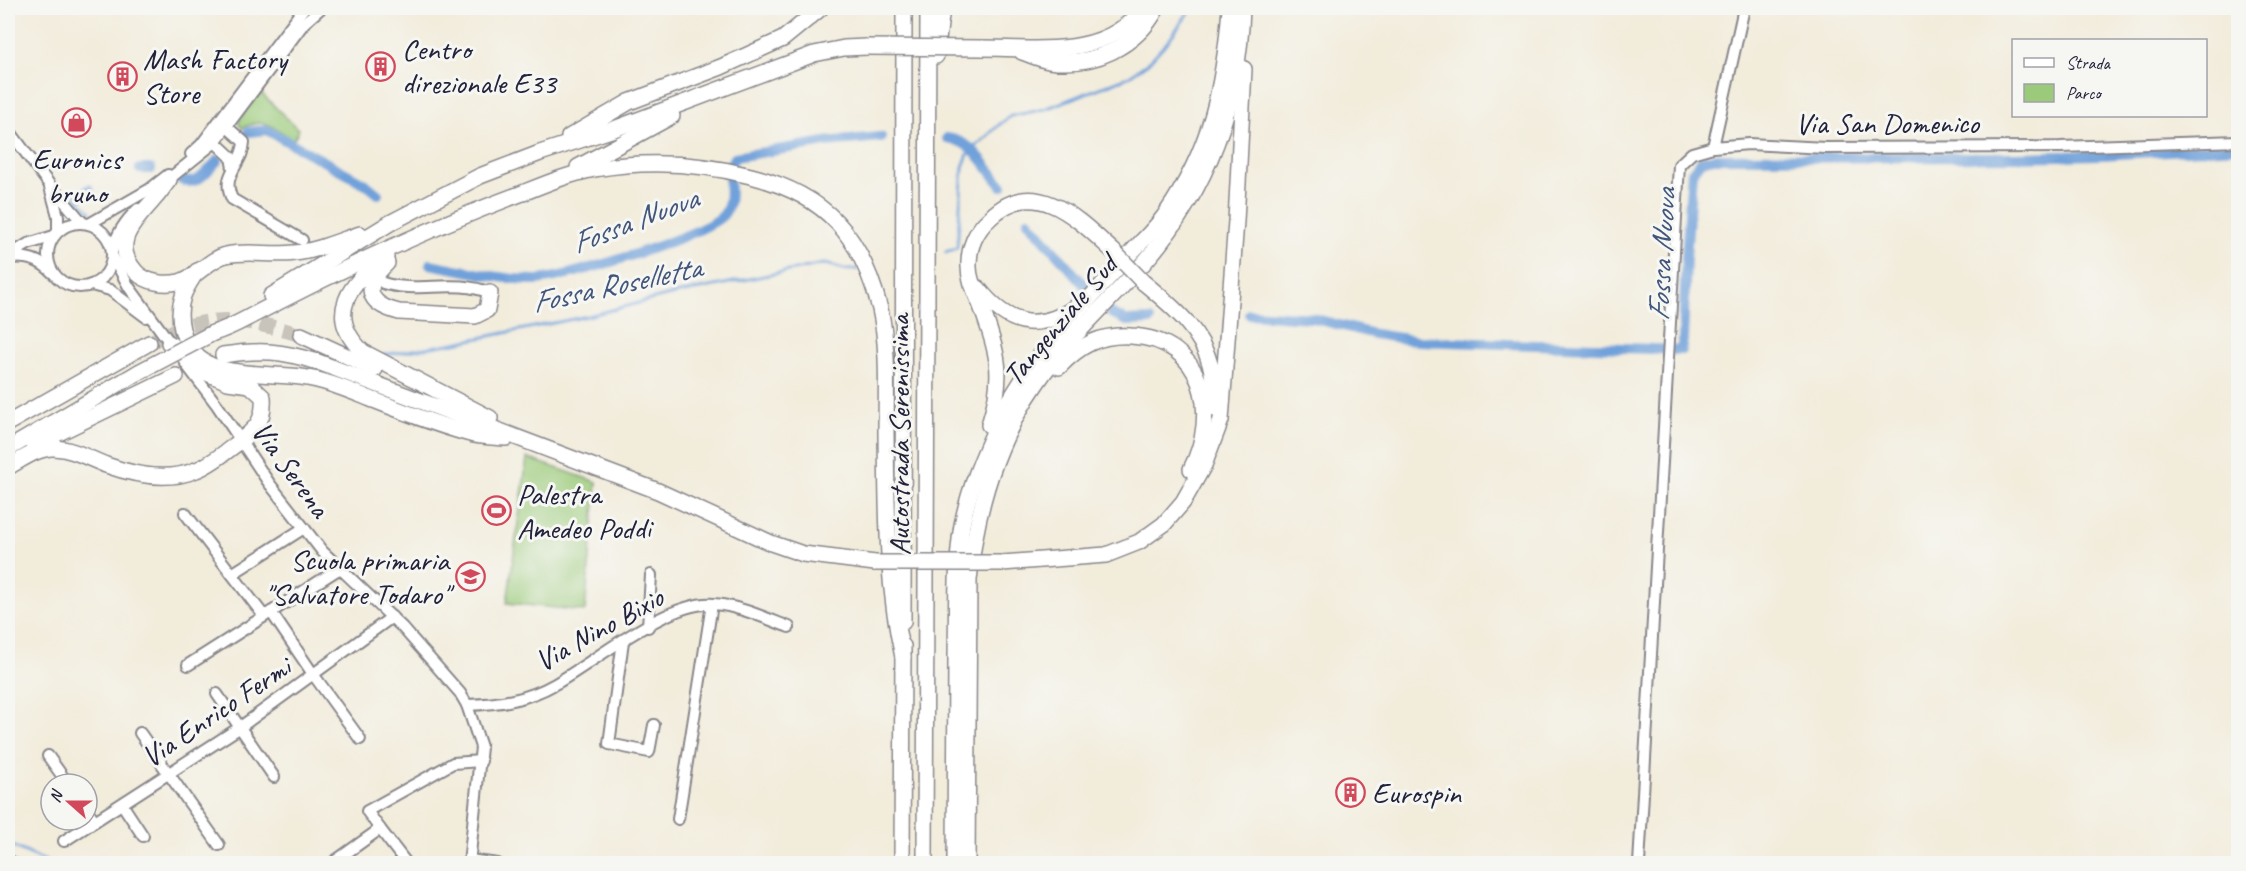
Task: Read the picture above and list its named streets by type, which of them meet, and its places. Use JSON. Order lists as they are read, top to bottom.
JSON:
{
  "streets": {
    "highway": ["Tangenziale Sud", "Autostrada Serenissima"],
    "street": [
      "Via San Domenico",
      "Via Serena",
      "Via Nino Bixio",
      "Via Enrico Fermi"
    ]
  },
  "crossings": [
    ["Via Serena", "Via Nino Bixio"],
    ["Via Serena", "Via Enrico Fermi"]
  ],
  "water": ["Fossa Nuova", "Fossa Roselletta"],
  "places": {
    "building": ["Centro direzionale E33", "Mash Factory Store", "Eurospin"],
    "shop": ["Euronics bruno"],
    "sports": ["Palestra Amedeo Poddi"],
    "school or university": ["Scuola primaria \"Salvatore Todaro\""]
  },
  "legend": ["Strada", "Parco"],
  "north": "left"
}
